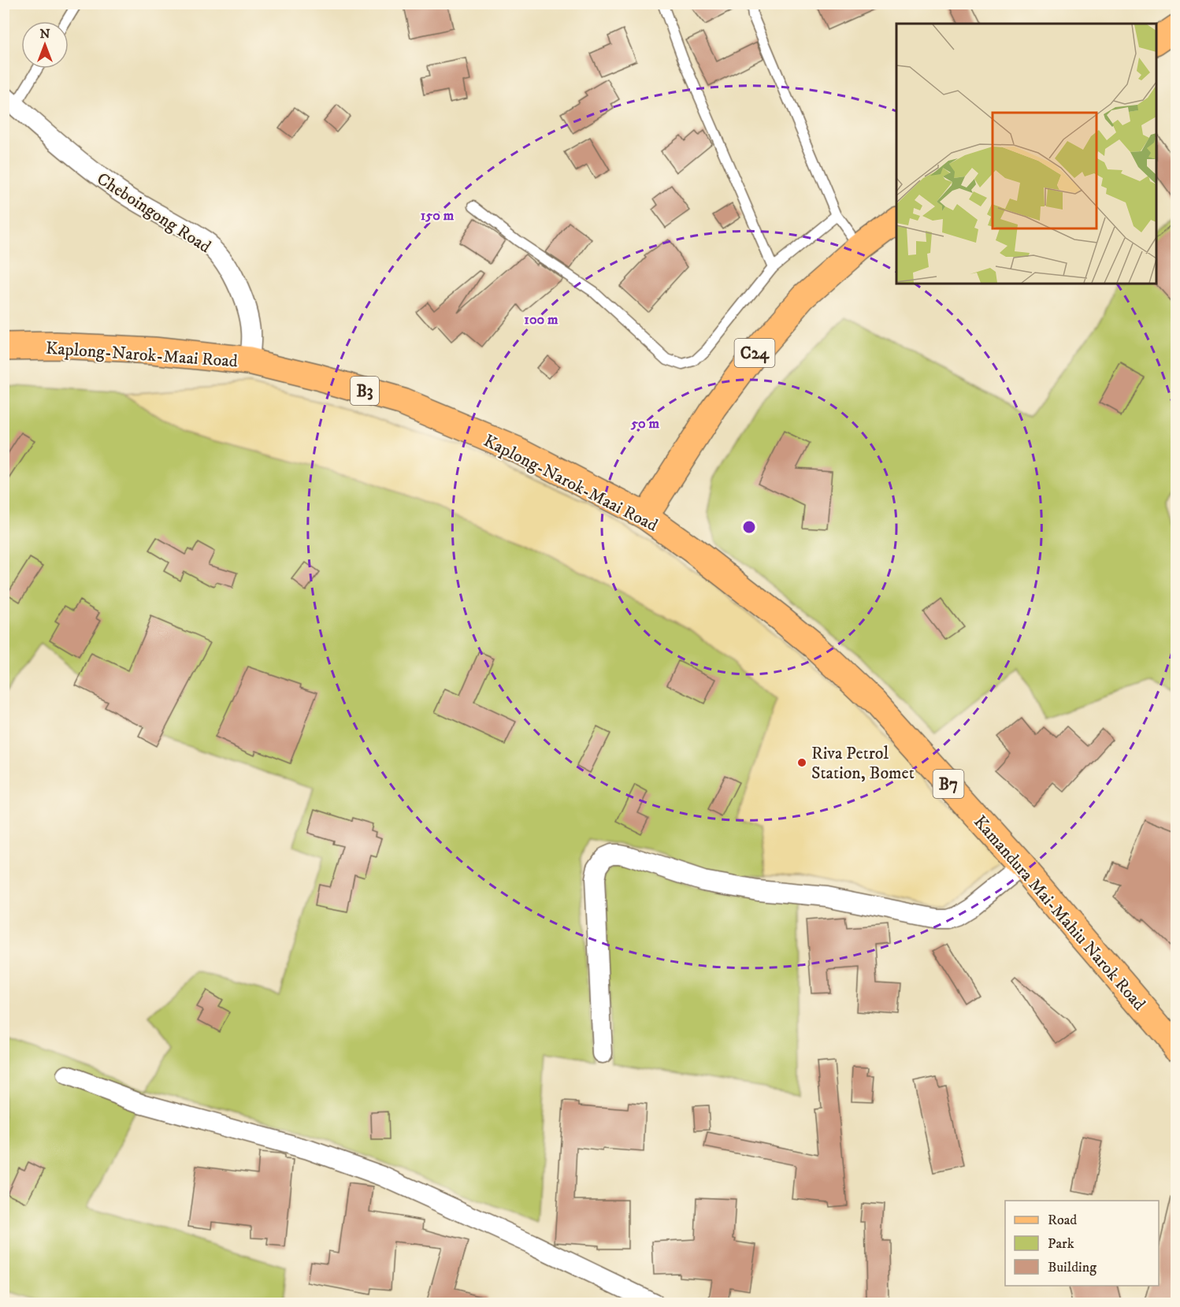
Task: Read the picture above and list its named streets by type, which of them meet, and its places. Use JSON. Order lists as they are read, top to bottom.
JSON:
{
  "streets": {
    "main road": [
      "C24",
      "Kaplong-Narok-Maai Road",
      "B3",
      "B7",
      "Kamandura Mai-Mahiu Narok Road"
    ],
    "street": ["Cheboingong Road"]
  },
  "crossings": [
    ["Cheboingong Road", "Kaplong-Narok-Maai Road"],
    ["C24", "Kaplong-Narok-Maai Road"],
    ["Kaplong-Narok-Maai Road", "Kamandura Mai-Mahiu Narok Road"]
  ],
  "places": ["Riva Petrol Station, Bomet"],
  "legend": ["Road", "Park", "Building"],
  "north": "top",
  "rings": ["150 m", "100 m", "50 m"]
}
